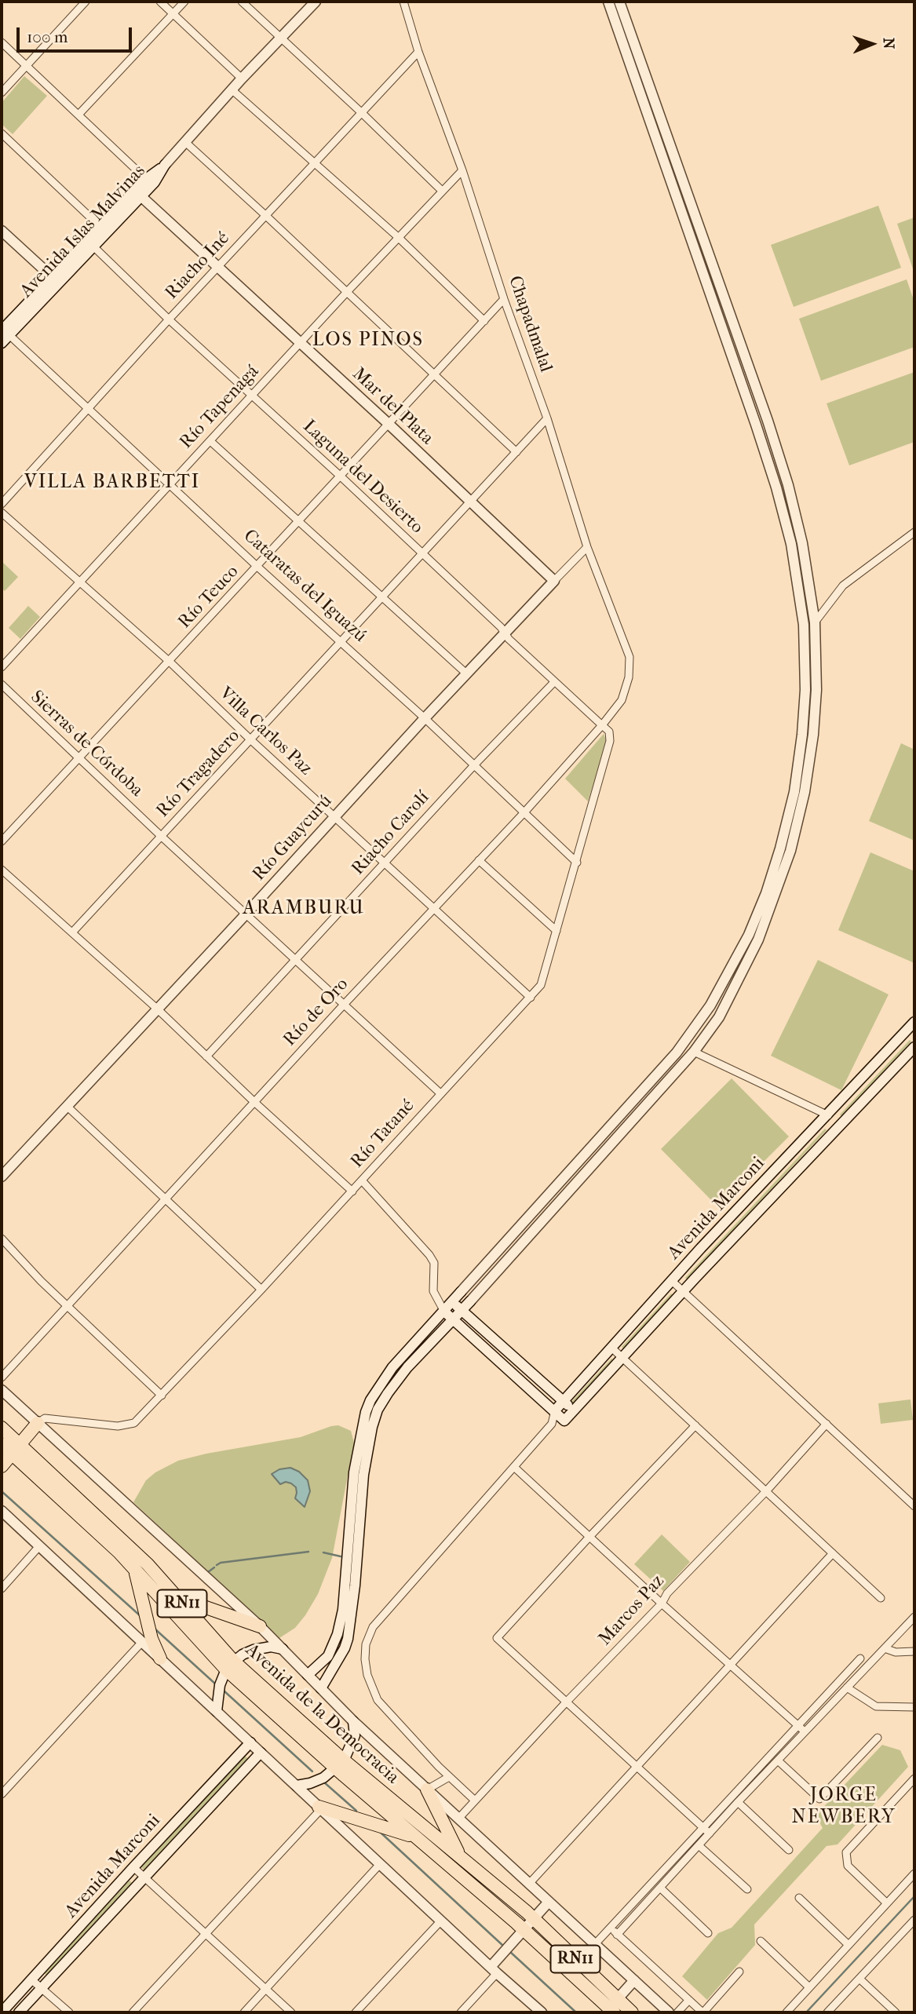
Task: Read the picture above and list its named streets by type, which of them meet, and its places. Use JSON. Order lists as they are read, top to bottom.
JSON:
{
  "streets": {
    "highway": ["RN11", "Avenida de la Democracia"],
    "street": [
      "Avenida Islas Malvinas",
      "Riacho Iné",
      "Chapadmalal",
      "Mar del Plata",
      "Río Tapenagá",
      "Laguna del Desierto",
      "Cataratas del Iguazú",
      "Río Teuco",
      "Villa Carlos Paz",
      "Sierras de Córdoba",
      "Río Tragadero",
      "Riacho Carolí",
      "Río Guaycurú",
      "Río de Oro",
      "Río Tatané",
      "Avenida Marconi",
      "Marcos Paz"
    ]
  },
  "crossings": [
    ["Avenida Islas Malvinas", "Mar del Plata"],
    ["Avenida Islas Malvinas", "Laguna del Desierto"],
    ["Avenida Islas Malvinas", "Cataratas del Iguazú"],
    ["Riacho Iné", "Chapadmalal"],
    ["Riacho Iné", "Mar del Plata"],
    ["Riacho Iné", "Laguna del Desierto"],
    ["Riacho Iné", "Cataratas del Iguazú"],
    ["Chapadmalal", "Río Tapenagá"],
    ["Chapadmalal", "Río Teuco"],
    ["Chapadmalal", "Río Tragadero"],
    ["Chapadmalal", "Río Guaycurú"],
    ["Chapadmalal", "Río de Oro"],
    ["Mar del Plata", "Río Tapenagá"],
    ["Mar del Plata", "Río Teuco"],
    ["Mar del Plata", "Río Tragadero"],
    ["Mar del Plata", "Río Guaycurú"],
    ["Río Tapenagá", "Laguna del Desierto"],
    ["Río Tapenagá", "Cataratas del Iguazú"],
    ["Río Tapenagá", "Villa Carlos Paz"],
    ["Laguna del Desierto", "Río Teuco"],
    ["Laguna del Desierto", "Río Tragadero"],
    ["Laguna del Desierto", "Riacho Carolí"],
    ["Laguna del Desierto", "Río Guaycurú"],
    ["Laguna del Desierto", "Río de Oro"],
    ["Laguna del Desierto", "Río Tatané"],
    ["Cataratas del Iguazú", "Río Teuco"],
    ["Cataratas del Iguazú", "Río Tragadero"],
    ["Cataratas del Iguazú", "Riacho Carolí"],
    ["Cataratas del Iguazú", "Río Guaycurú"],
    ["Cataratas del Iguazú", "Río de Oro"],
    ["Cataratas del Iguazú", "Río Tatané"],
    ["Río Teuco", "Villa Carlos Paz"],
    ["Río Teuco", "Sierras de Córdoba"],
    ["Villa Carlos Paz", "Río Tragadero"],
    ["Villa Carlos Paz", "Riacho Carolí"],
    ["Villa Carlos Paz", "Río Guaycurú"],
    ["Villa Carlos Paz", "Río de Oro"],
    ["Villa Carlos Paz", "Río Tatané"],
    ["Sierras de Córdoba", "Río Tragadero"],
    ["Sierras de Córdoba", "Riacho Carolí"],
    ["Sierras de Córdoba", "Río Guaycurú"],
    ["Sierras de Córdoba", "Río de Oro"],
    ["Sierras de Córdoba", "Río Tatané"],
    ["Río Tatané", "Avenida de la Democracia"],
    ["Marcos Paz", "Avenida de la Democracia"]
  ],
  "districts": [
    "LOS PINOS",
    "VILLA BARBETTI",
    "ARAMBURU",
    "JORGE NEWBERY"
  ],
  "scale_bar": "100 m",
  "north": "right"
}
